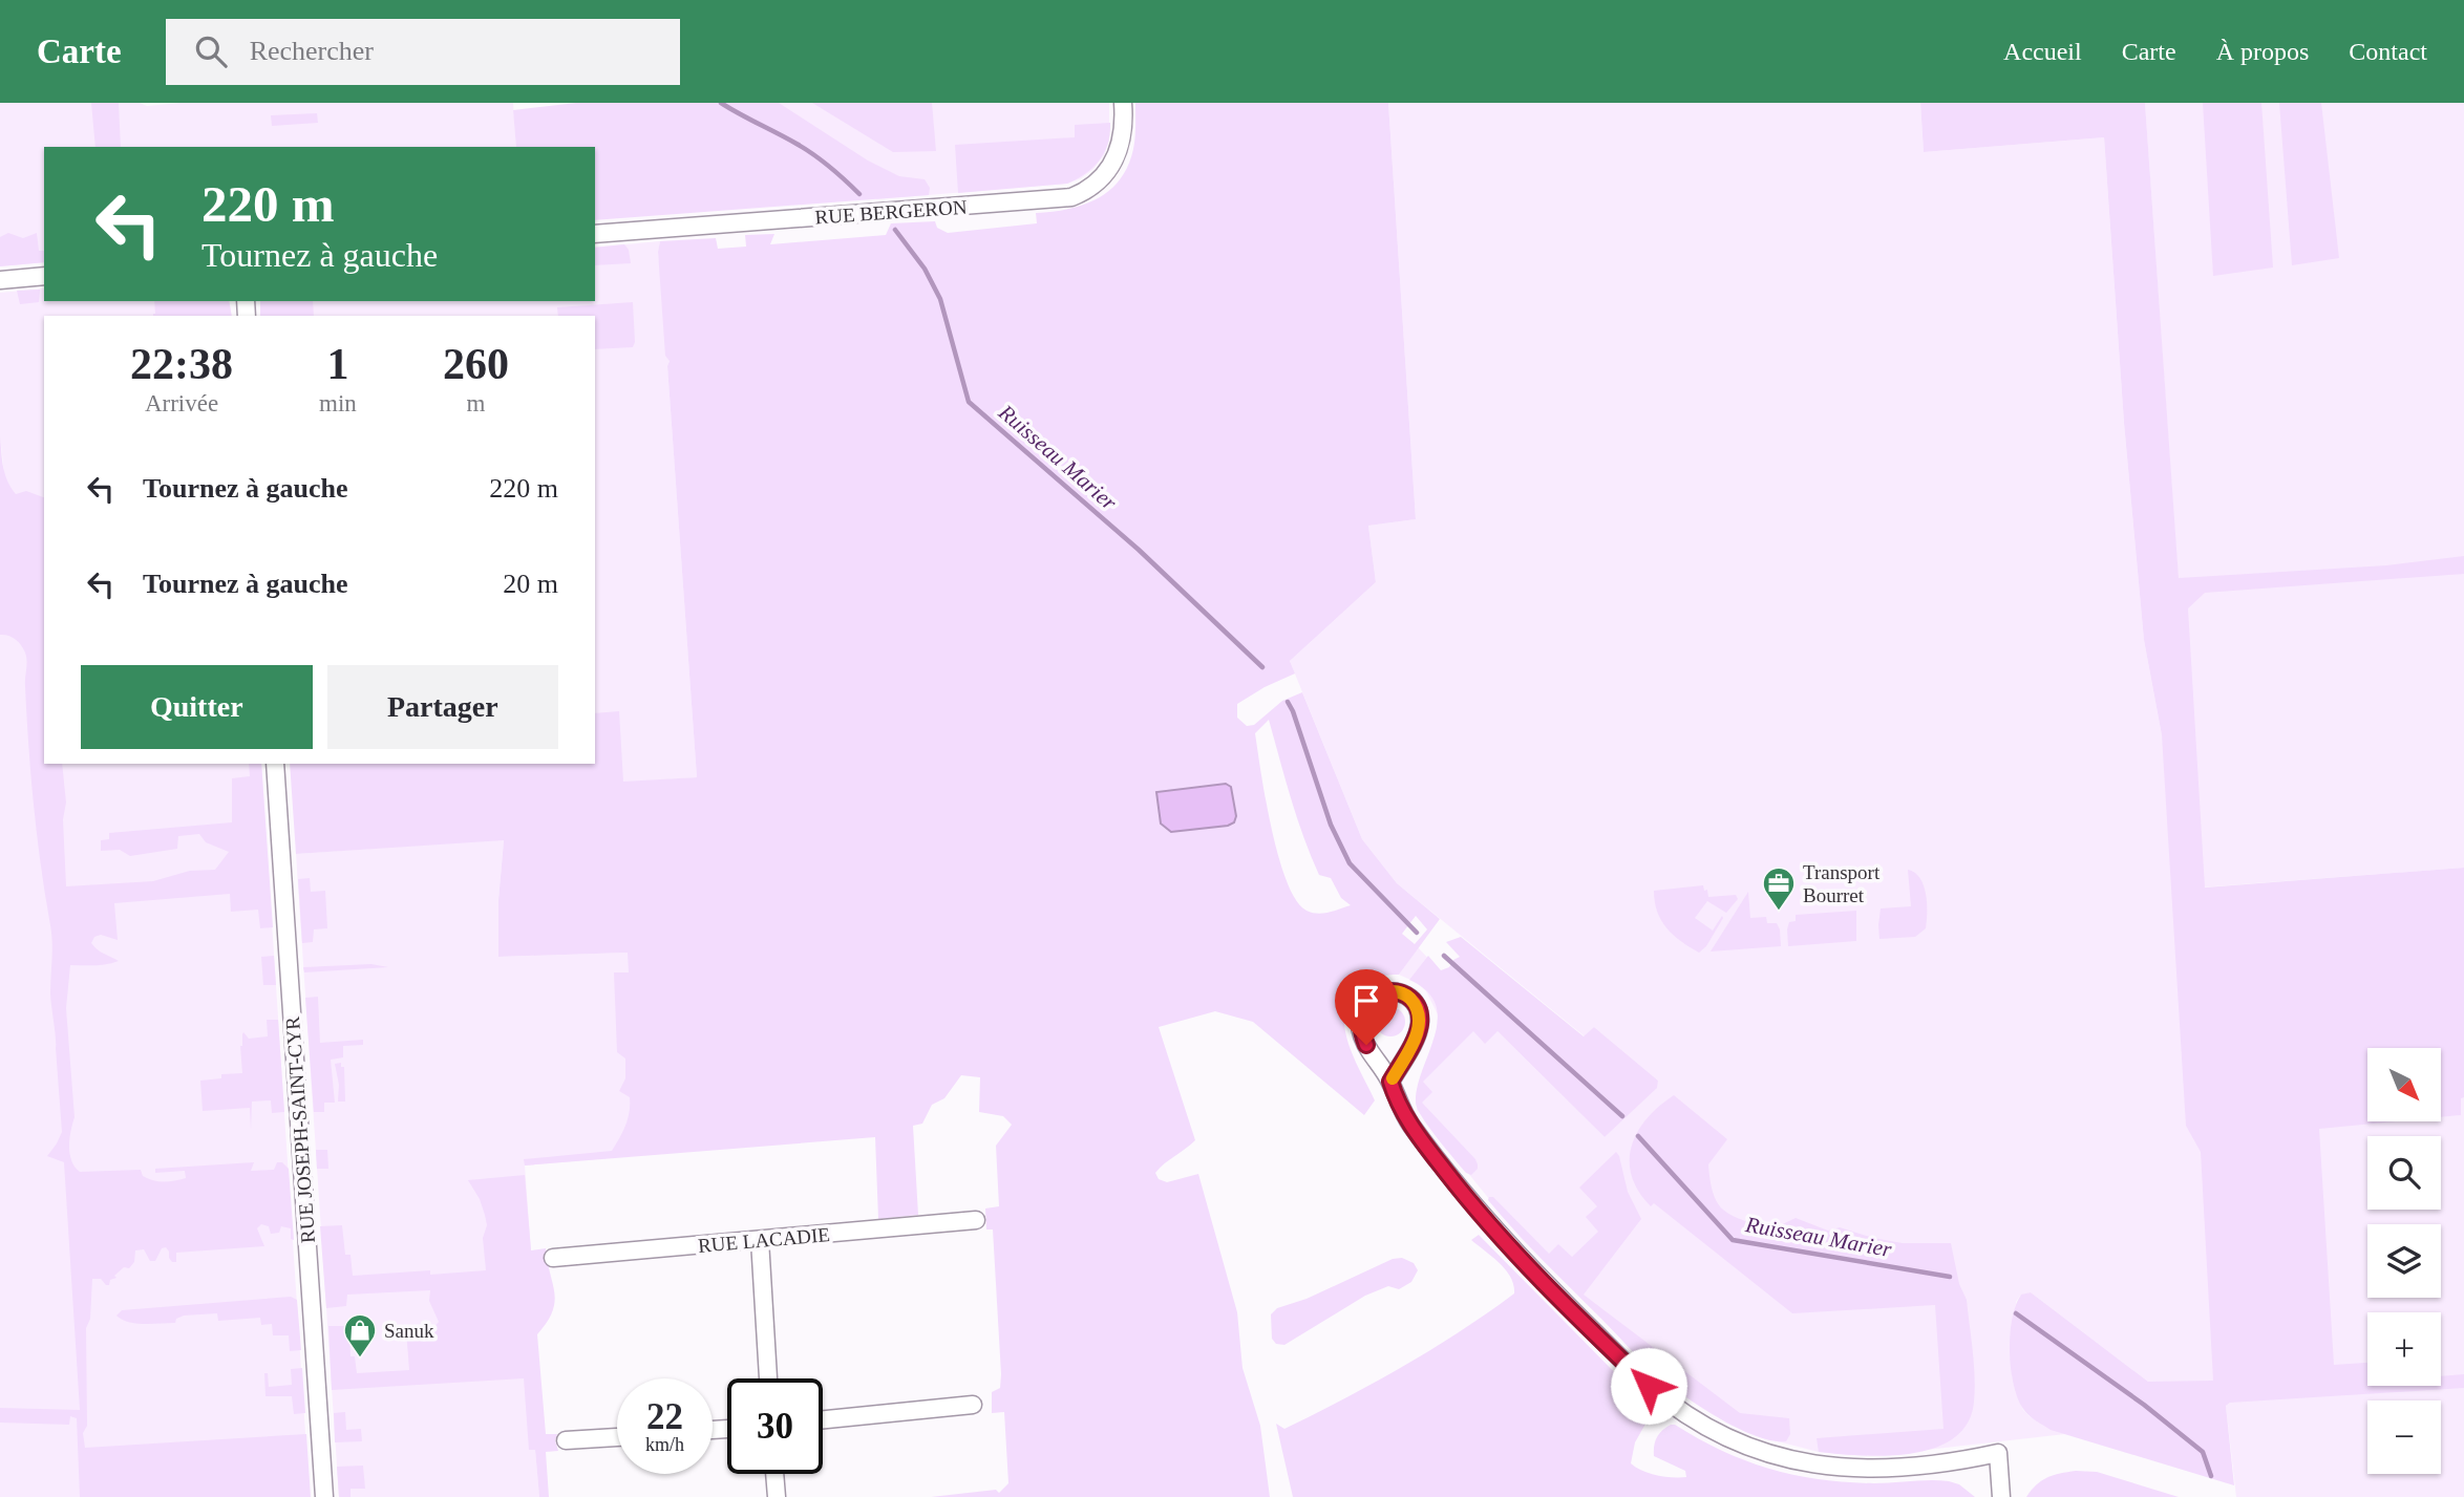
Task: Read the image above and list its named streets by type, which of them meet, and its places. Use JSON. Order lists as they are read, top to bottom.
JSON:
{
  "streets": {
    "street": ["RUE BERGERON", "RUE JOSEPH-SAINT-CYR", "RUE LACADIE"]
  },
  "water": ["Ruisseau Marier"],
  "places": {
    "office": ["Transport Bourret"],
    "shop": ["Sanuk"]
  },
  "north": "bottom right",
  "page": {
    "header": "Carte",
    "search": "Rechercher",
    "nav": [
      "Accueil",
      "Carte",
      "À propos",
      "Contact"
    ],
    "turn": ["220 m", "Tournez à gauche"],
    "eta": [
      "22:38",
      "Arrivée",
      "1",
      "min",
      "260",
      "m"
    ],
    "list": [
      {
        "name": "Tournez à gauche",
        "value": "220 m"
      },
      {
        "name": "Tournez à gauche",
        "value": "20 m"
      }
    ],
    "buttons": ["Quitter", "Partager"],
    "map_buttons": ["+", "−"],
    "speed": "22 km/h",
    "limit": "30"
  }
}
